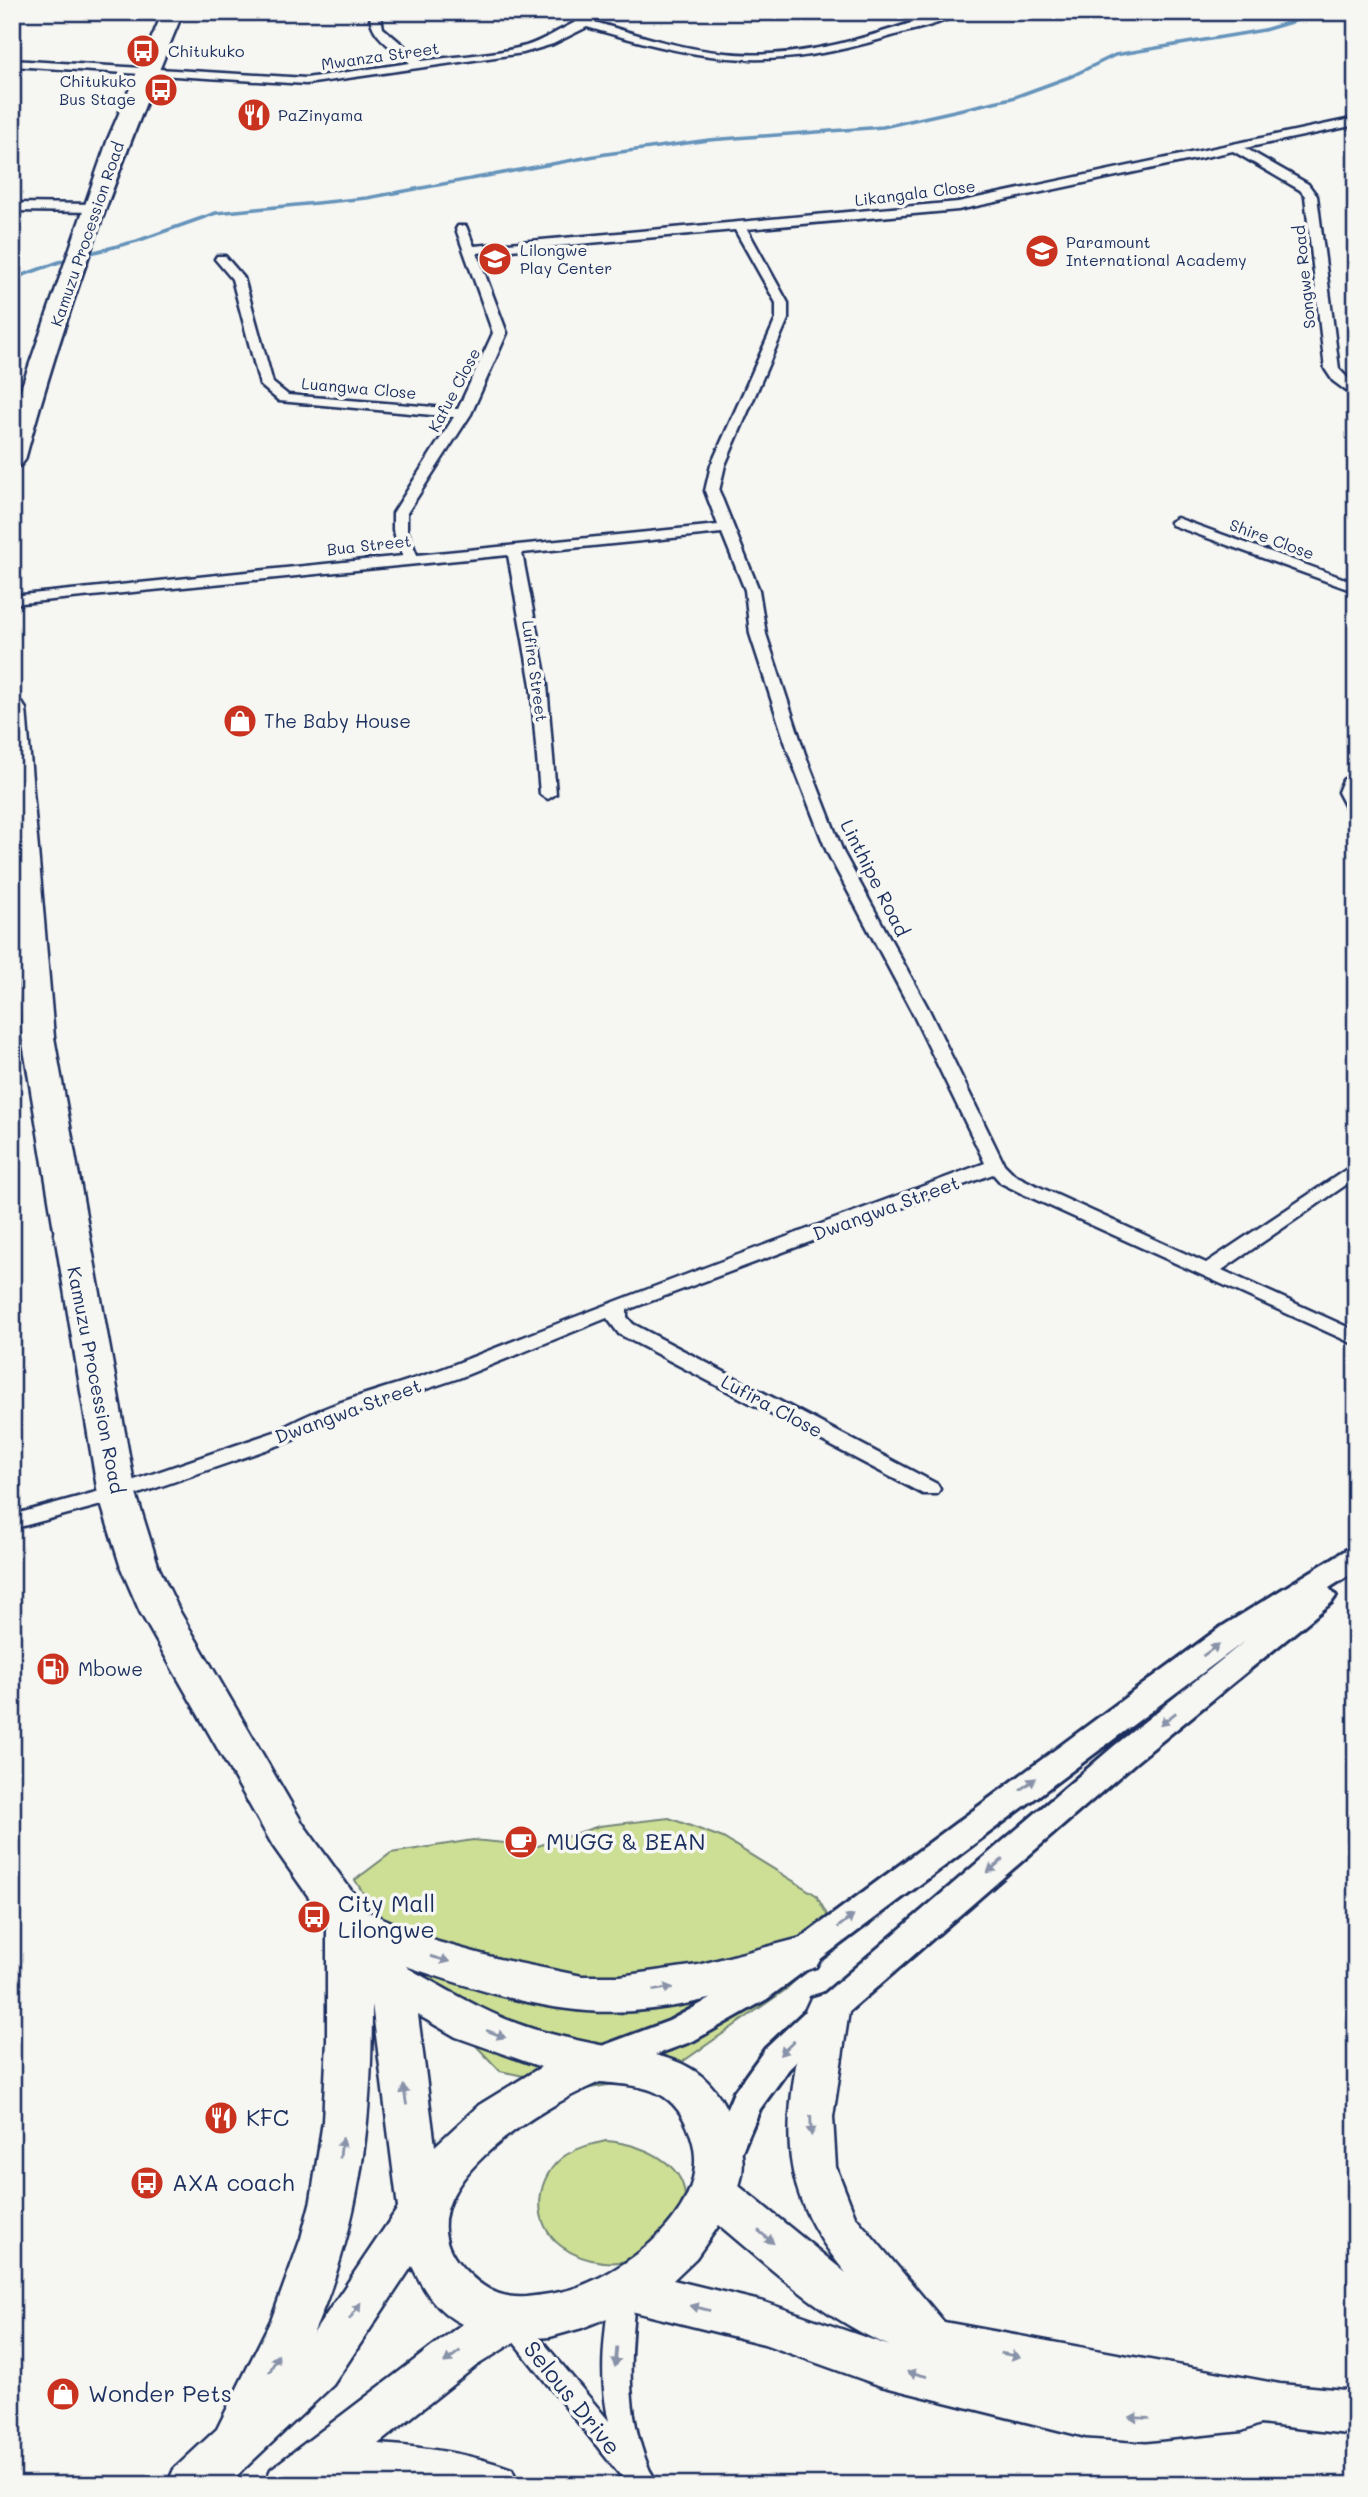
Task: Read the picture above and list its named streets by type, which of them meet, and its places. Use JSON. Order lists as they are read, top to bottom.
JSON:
{
  "streets": {
    "highway": ["Kamuzu Procession Road"],
    "street": [
      "Mwanza Street",
      "Likangala Close",
      "Songwe Road",
      "Luangwa Close",
      "Kafue Close",
      "Shire Close",
      "Bua Street",
      "Lufira Street",
      "Linthipe Road",
      "Dwangwa Street",
      "Lufira Close",
      "Selous Drive"
    ]
  },
  "crossings": [
    ["Mwanza Street", "Kamuzu Procession Road"],
    ["Likangala Close", "Songwe Road"],
    ["Likangala Close", "Kafue Close"],
    ["Likangala Close", "Linthipe Road"],
    ["Kamuzu Procession Road", "Dwangwa Street"],
    ["Luangwa Close", "Kafue Close"],
    ["Kafue Close", "Bua Street"],
    ["Bua Street", "Lufira Street"],
    ["Bua Street", "Linthipe Road"],
    ["Linthipe Road", "Dwangwa Street"],
    ["Dwangwa Street", "Lufira Close"]
  ],
  "one_way": ["Selous Drive"],
  "places": {
    "bus stop": [
      "Chitukuko",
      "Chitukuko Bus Stage",
      "City Mall Lilongwe",
      "AXA coach"
    ],
    "restaurant": ["PaZinyama", "KFC"],
    "school or university": ["Paramount International Academy", "Lilongwe Play Center"],
    "shop": ["The Baby House", "Wonder Pets"],
    "fuel station": ["Mbowe"],
    "cafe": ["MUGG & BEAN"]
  }
}
